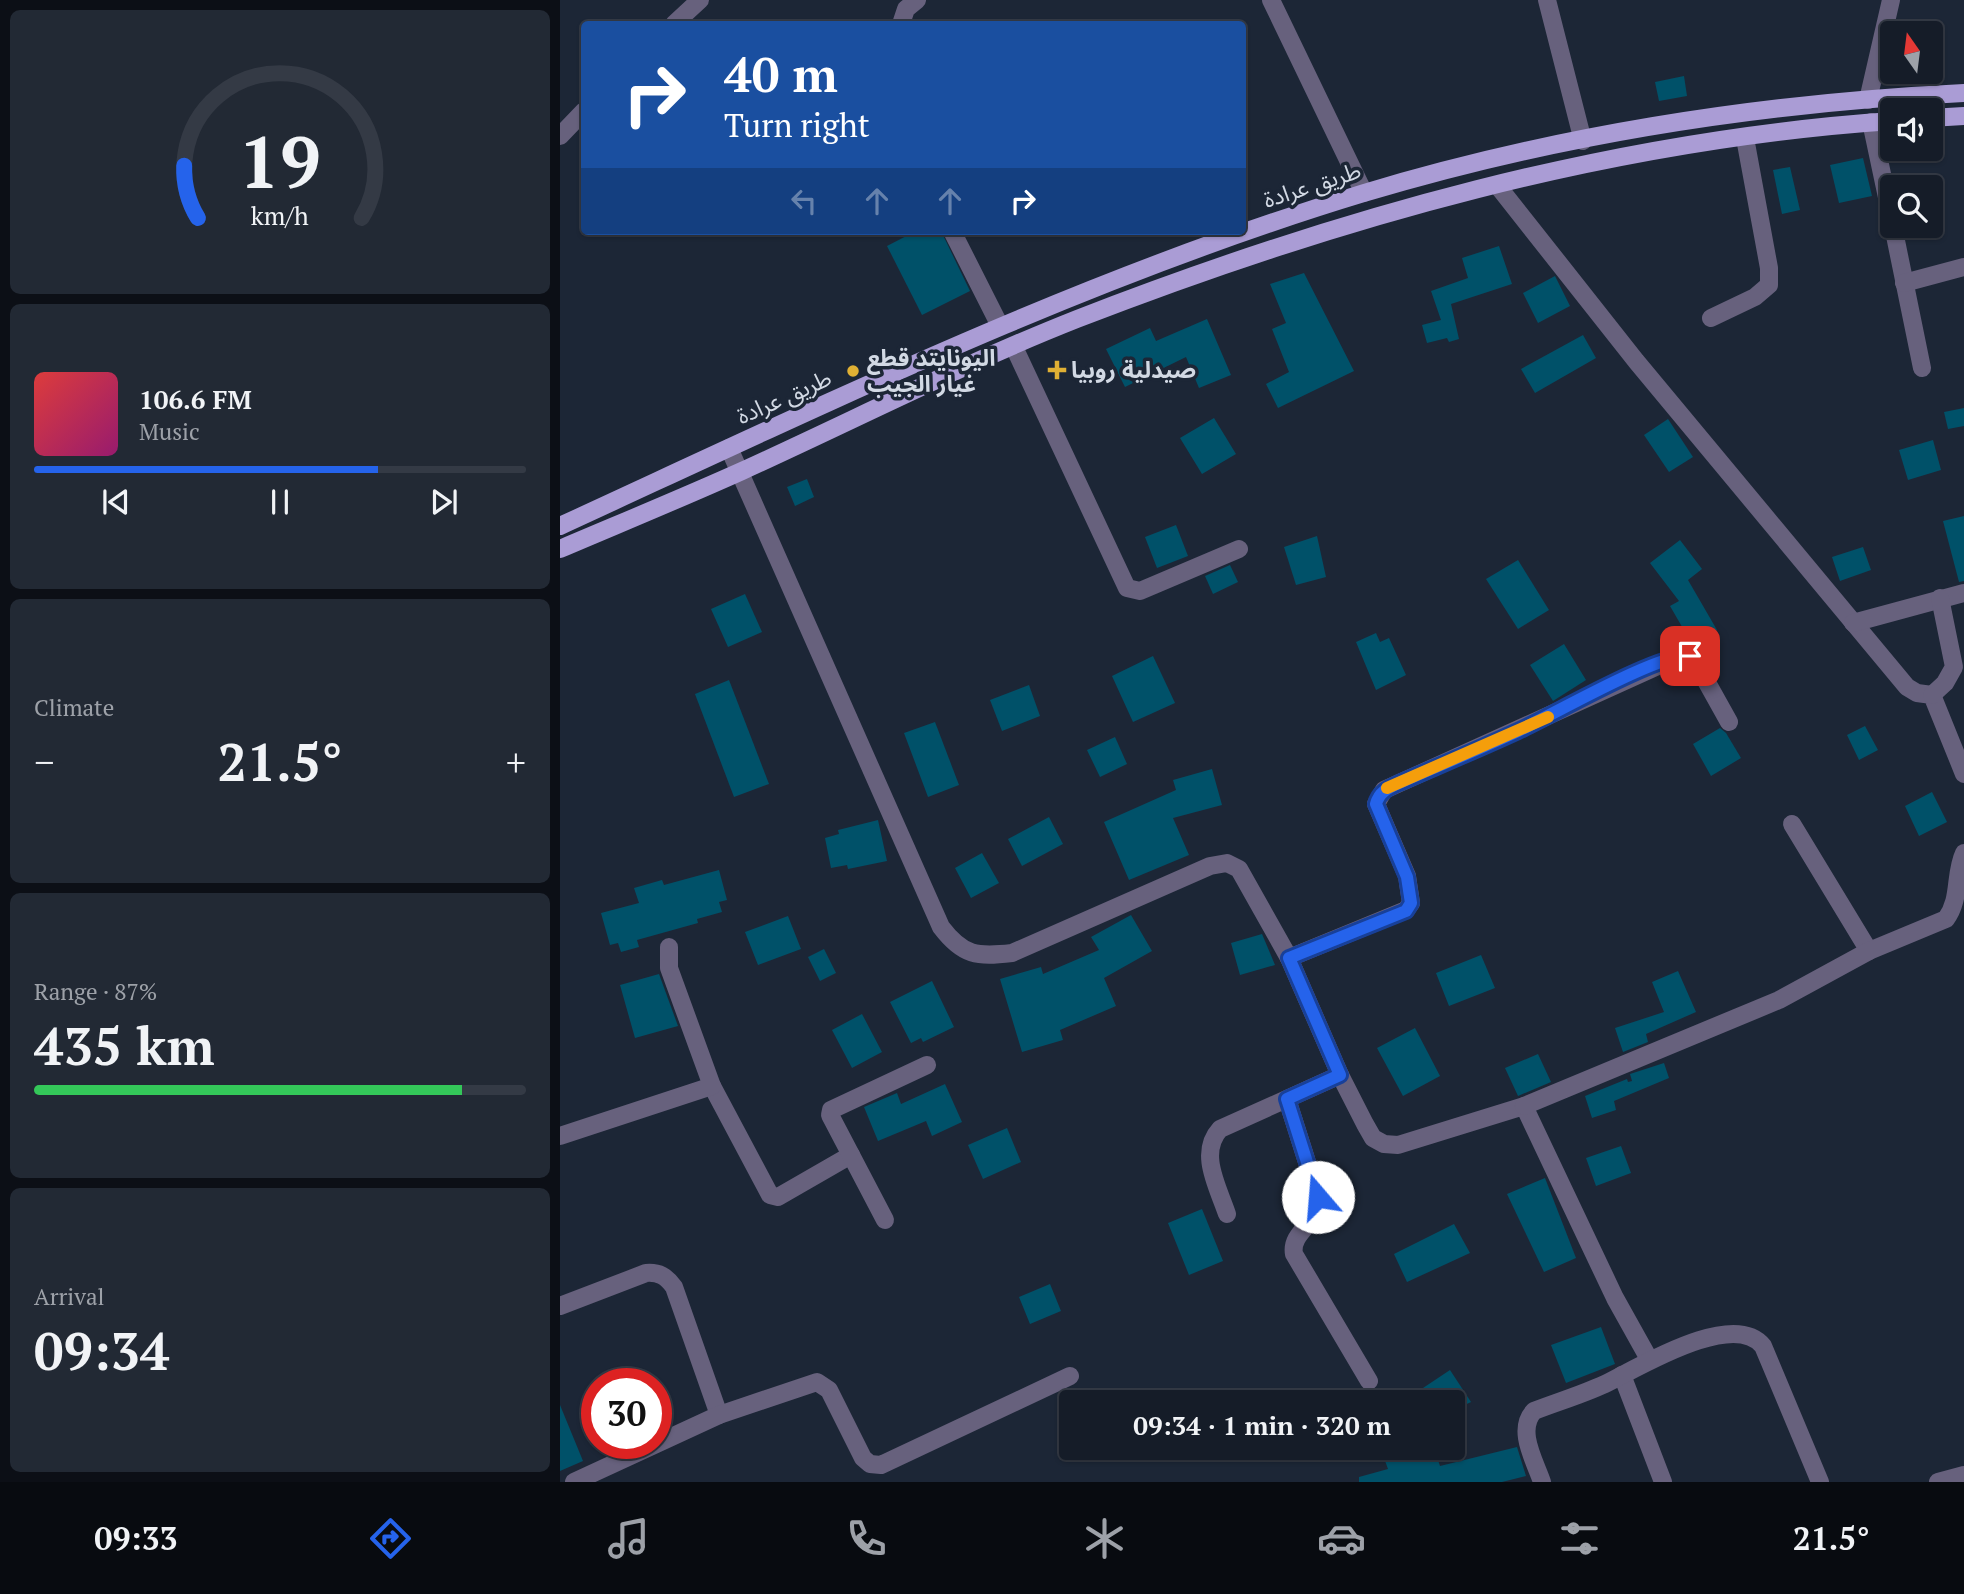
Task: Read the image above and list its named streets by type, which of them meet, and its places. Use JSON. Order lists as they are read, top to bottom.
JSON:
{
  "streets": {
    "main road": ["طريق عرادة"]
  },
  "places": {
    "health": ["صيدلية روبيا"],
    "other": ["اليونايتد قطع غيار الجيب"]
  },
  "north": "top",
  "page": {
    "turn": ["40 m", "Turn right"],
    "song": ["106.6 FM", "Music"],
    "tile": [
      "Climate",
      ["Range · 87%", "435 km"],
      ["Arrival", "09:34"]
    ],
    "heat": ["−", "21.5°", "+"],
    "limit": "30",
    "trip": "09:34 · 1 min · 320 m",
    "tabs": ["09:33", "21.5°"],
    "gauge": ["19", "km/h"]
  }
}
